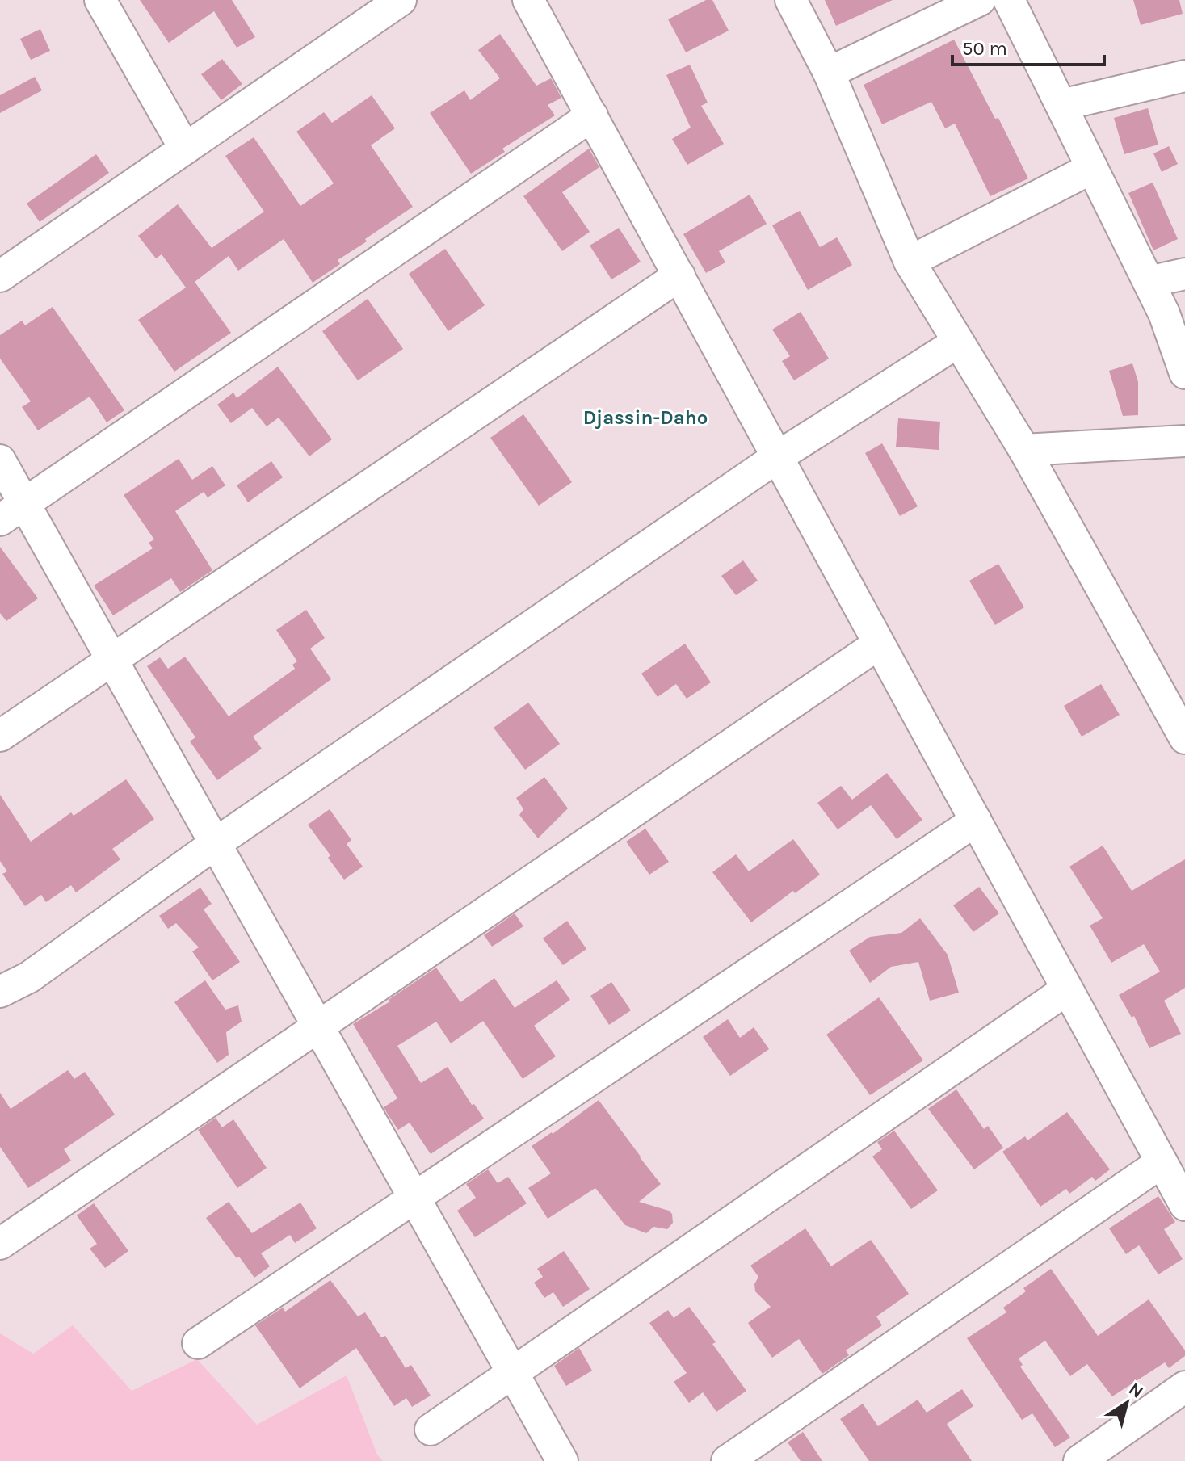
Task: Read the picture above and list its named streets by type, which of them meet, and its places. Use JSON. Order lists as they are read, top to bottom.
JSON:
{
  "districts": ["Djassin-Daho"],
  "scale_bar": "50 m",
  "north": "top right"
}
